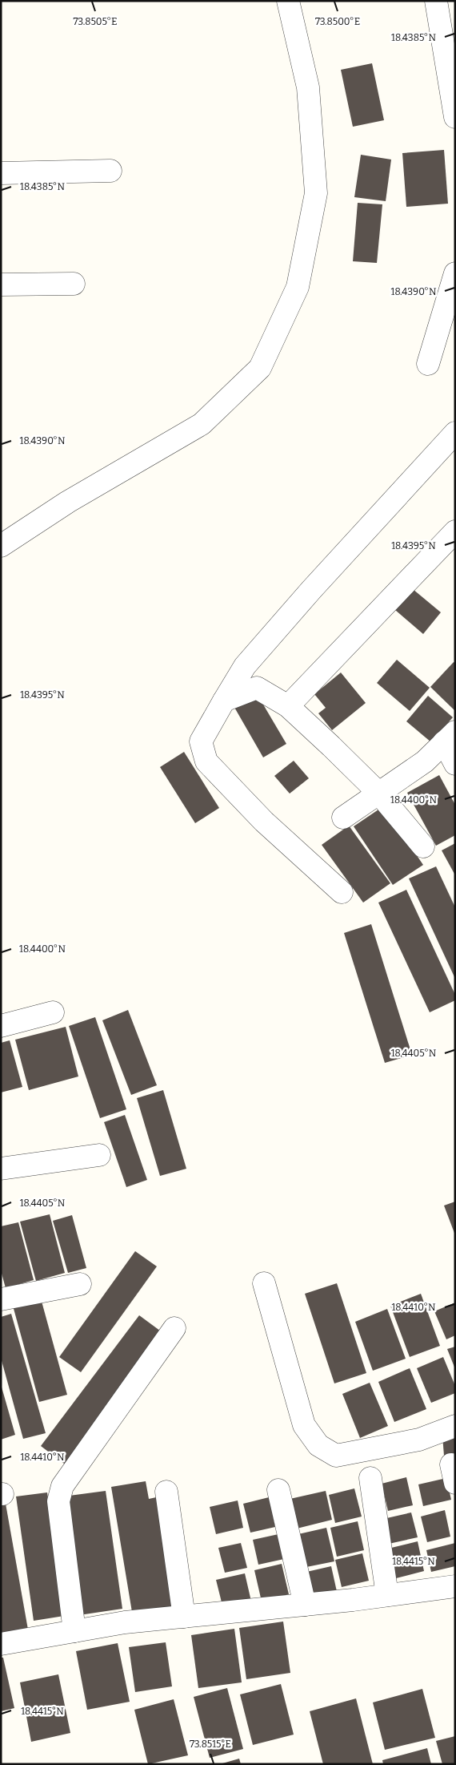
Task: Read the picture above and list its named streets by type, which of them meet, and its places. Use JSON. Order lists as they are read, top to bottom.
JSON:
{
  "coordinates": [
    "73.8505°E",
    "73.8500°E",
    "18.4385°N",
    "18.4390°N",
    "18.4395°N",
    "18.4400°N",
    "18.4405°N",
    "18.4410°N",
    "18.4415°N",
    "73.8515°E"
  ]
}
